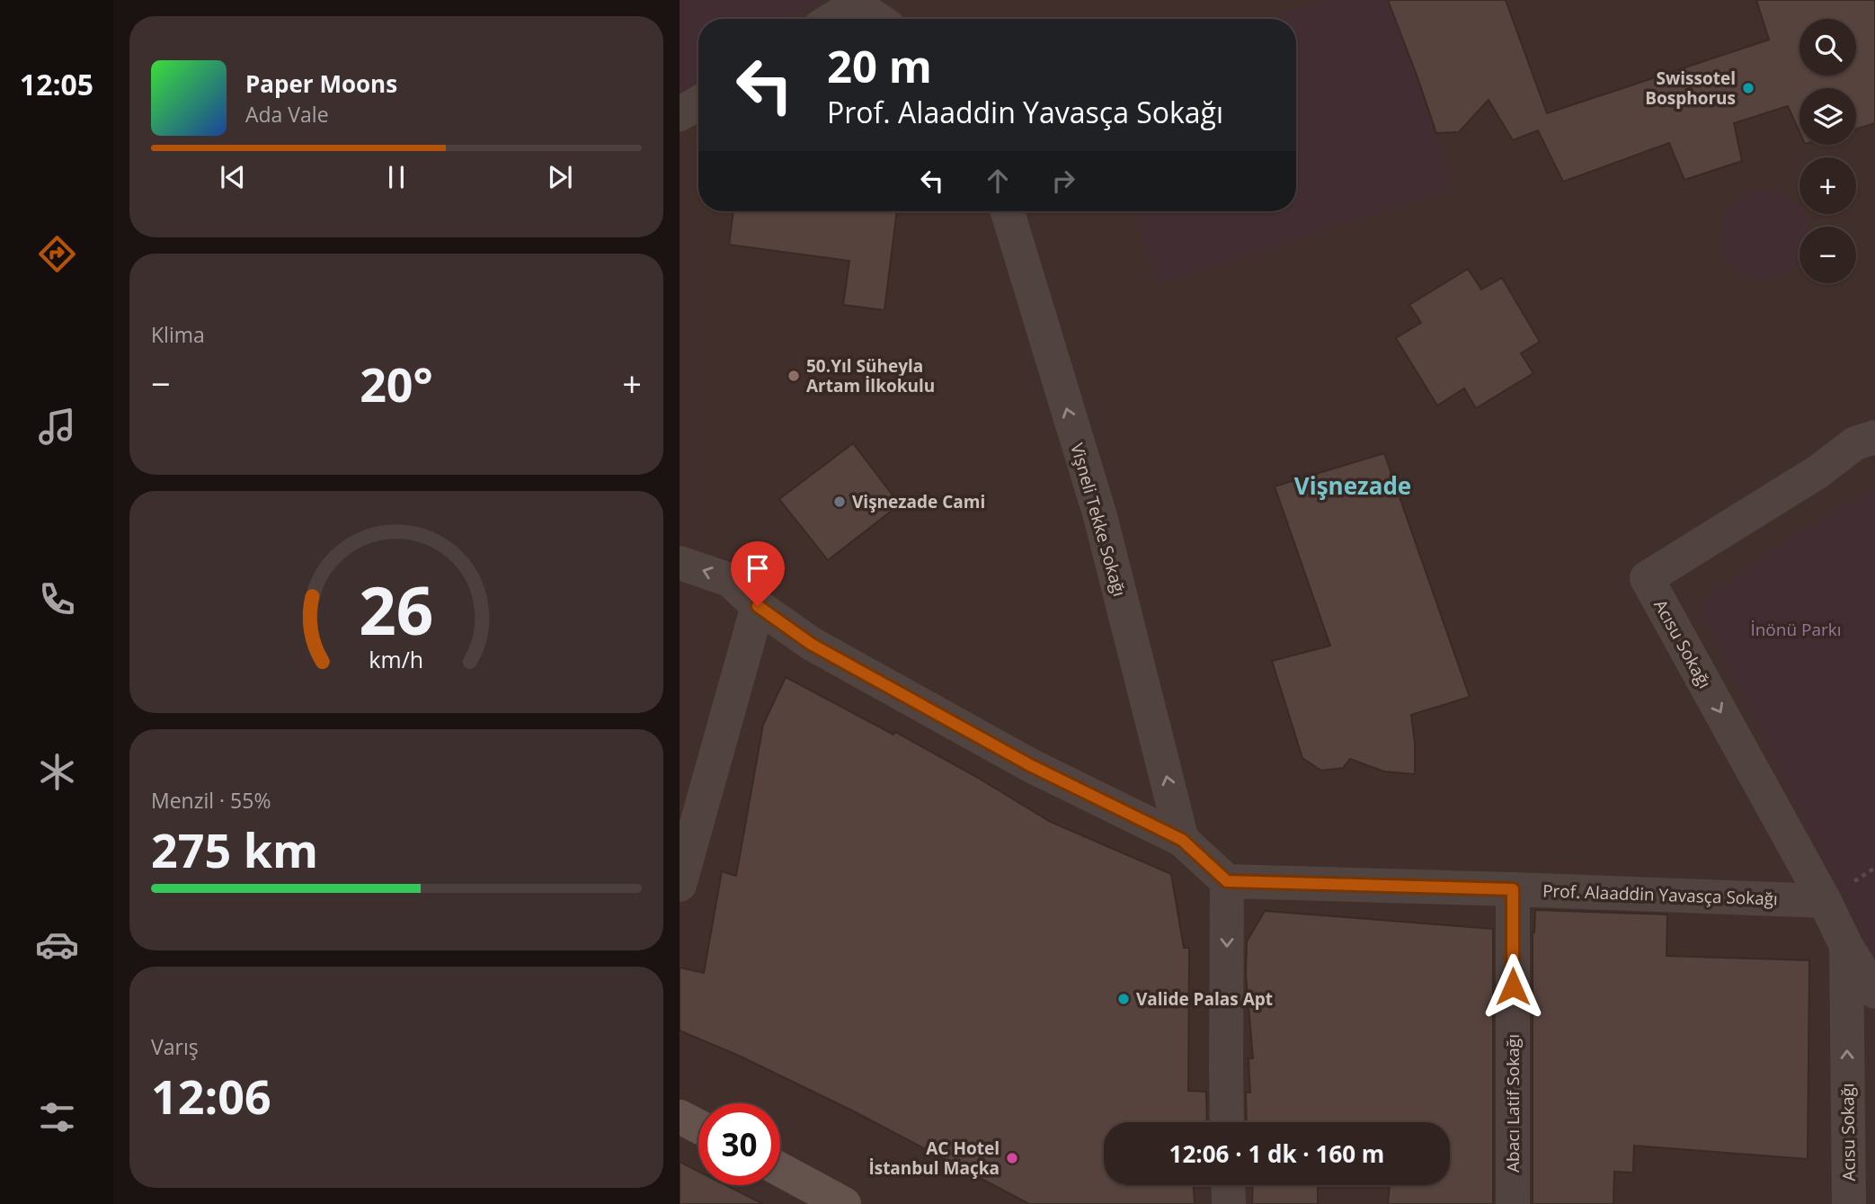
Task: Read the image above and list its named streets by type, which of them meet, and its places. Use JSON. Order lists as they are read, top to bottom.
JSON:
{
  "streets": {
    "street": [
      "Vişneli Tekke Sokağı",
      "Acısu Sokağı",
      "Prof. Alaaddin Yavasça Sokağı",
      "Abacı Latif Sokağı"
    ]
  },
  "crossings": [
    ["Acısu Sokağı", "Prof. Alaaddin Yavasça Sokağı"],
    ["Prof. Alaaddin Yavasça Sokağı", "Abacı Latif Sokağı"]
  ],
  "one_way": ["Vişneli Tekke Sokağı"],
  "districts": ["Vişnezade"],
  "parks": ["İnönü Parkı"],
  "places": [
    "Swissotel Bosphorus",
    "50.Yıl Süheyla Artam İlkokulu",
    "Vişnezade Cami",
    "Valide Palas Apt",
    "AC Hotel İstanbul Maçka"
  ],
  "page": {
    "tabs": "12:05",
    "map_buttons": ["+", "−"],
    "turn": ["20 m", "Prof. Alaaddin Yavasça Sokağı"],
    "song": ["Paper Moons", "Ada Vale"],
    "tile": [
      "Klima",
      ["Menzil · 55%", "275 km"],
      ["Varış", "12:06"]
    ],
    "heat": ["−", "20°", "+"],
    "limit": "30",
    "trip": "12:06 · 1 dk · 160 m",
    "gauge": ["26", "km/h"]
  }
}
